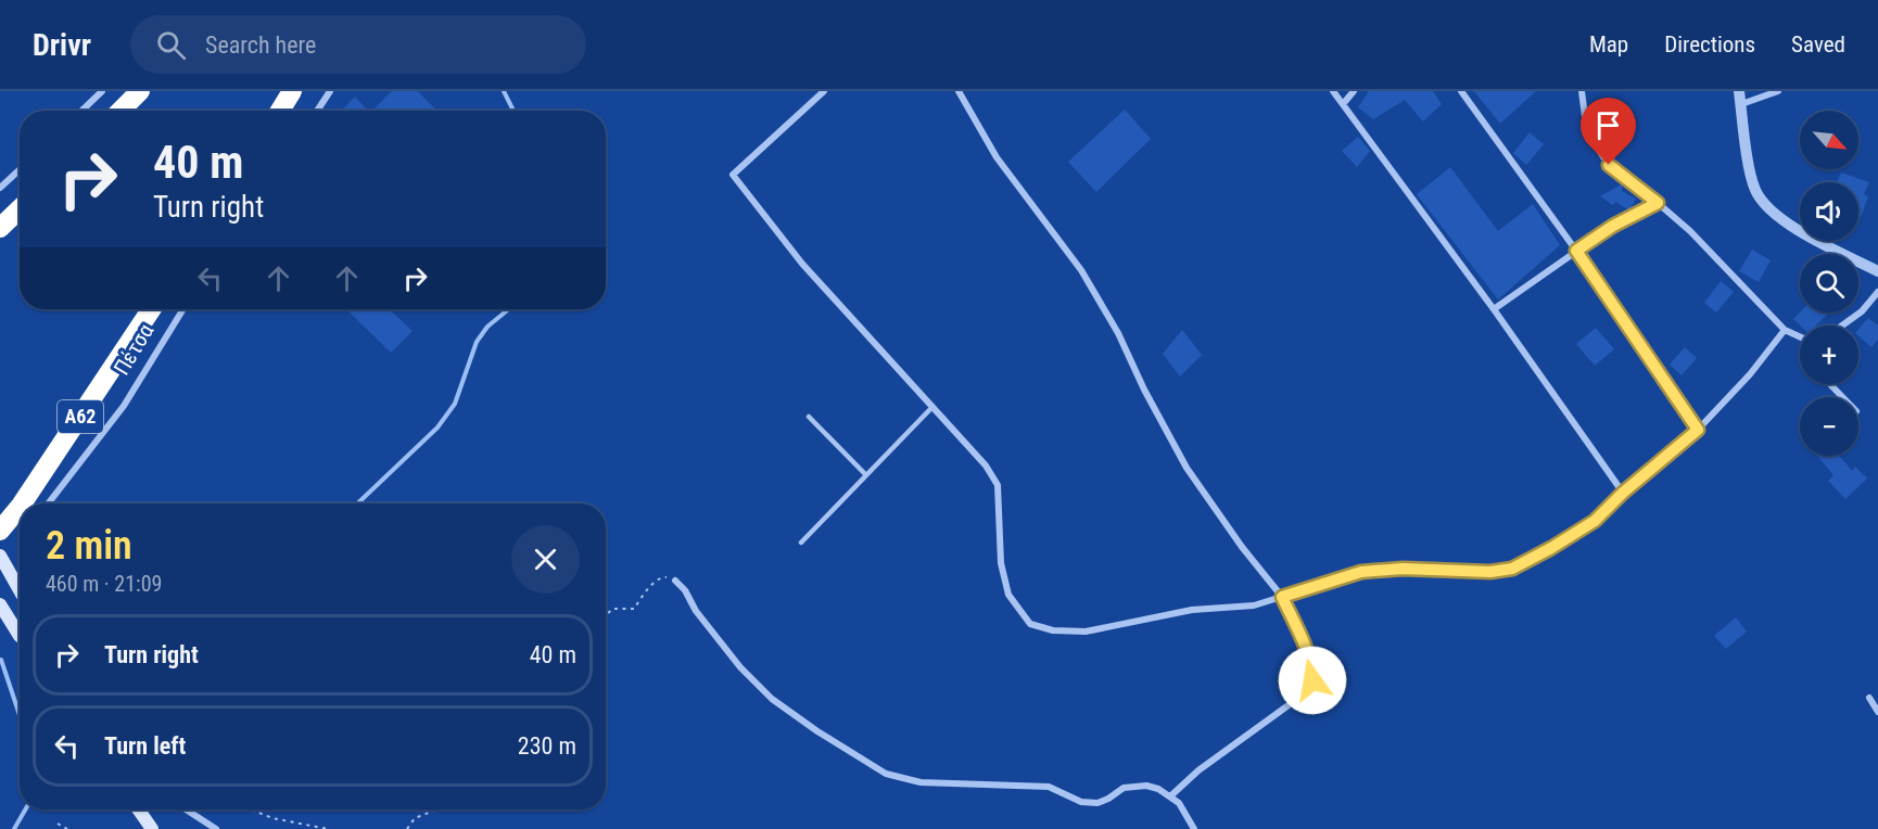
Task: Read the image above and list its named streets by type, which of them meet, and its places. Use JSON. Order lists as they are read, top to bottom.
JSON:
{
  "streets": {
    "highway": ["Α62"],
    "street": ["Πέτσα"]
  },
  "north": "bottom right",
  "page": {
    "header": "Drivr",
    "search": "Search here",
    "nav": ["Map", "Directions", "Saved"],
    "map_buttons": ["+", "−"],
    "turn": ["40 m", "Turn right"],
    "heading": ["2 min", "460 m · 21:09"],
    "list": [
      {
        "name": "Turn right",
        "value": "40 m"
      },
      {
        "name": "Turn left",
        "value": "230 m"
      }
    ]
  }
}
